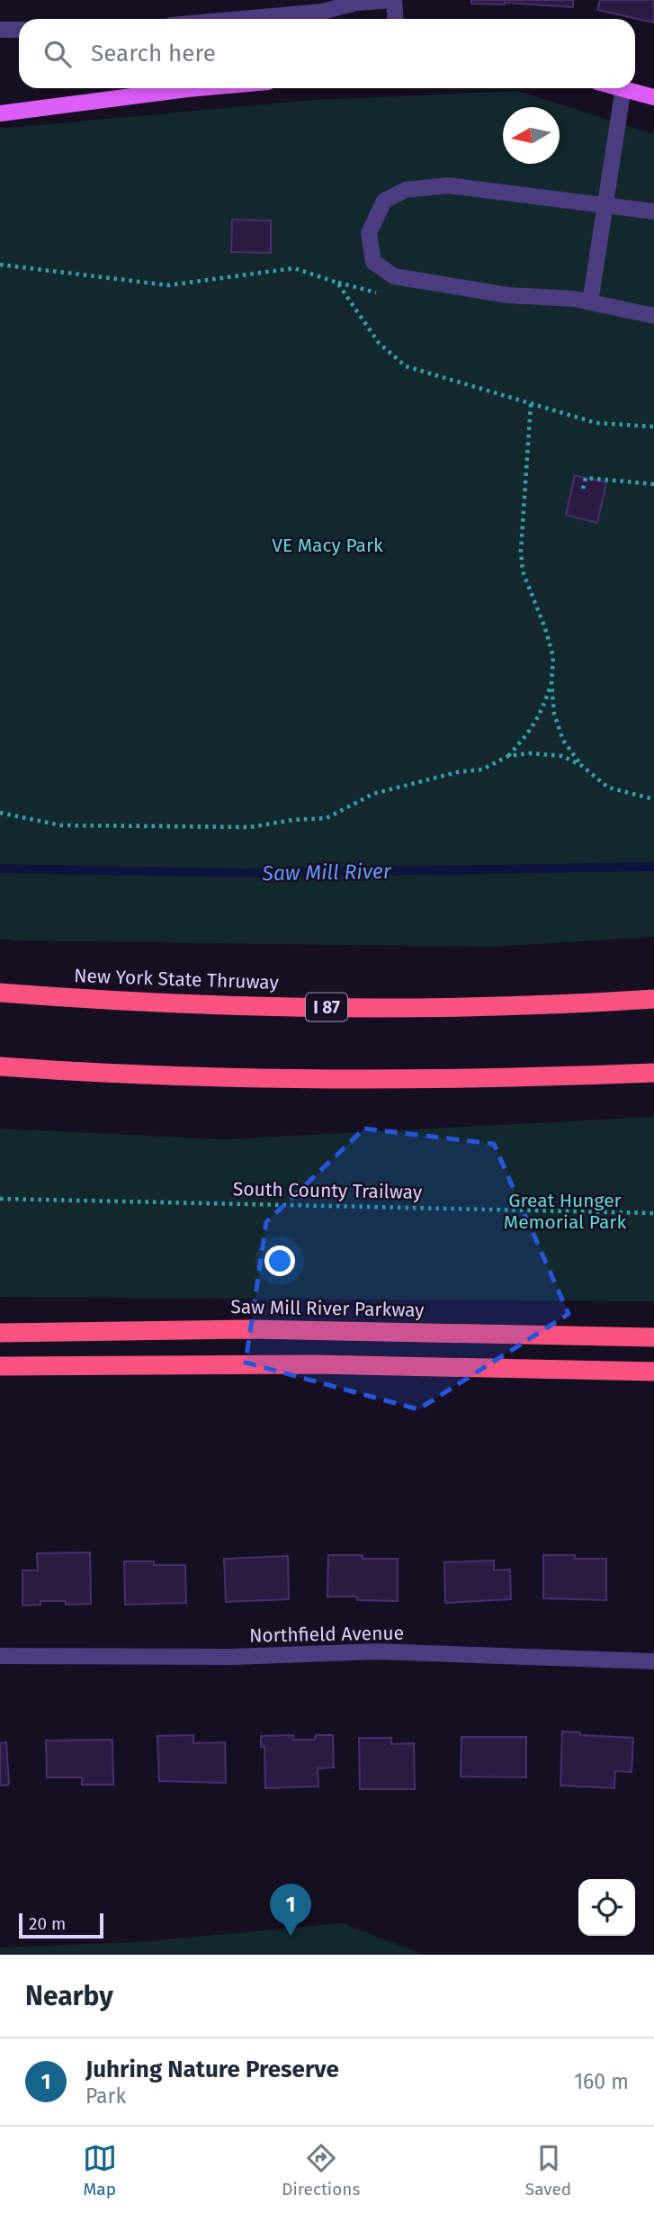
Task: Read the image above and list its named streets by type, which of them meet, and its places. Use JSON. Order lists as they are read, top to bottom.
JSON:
{
  "streets": {
    "highway": ["New York State Thruway", "I 87", "Saw Mill River Parkway"],
    "street": ["Northfield Avenue"],
    "path": ["South County Trailway"]
  },
  "water": ["Saw Mill River"],
  "parks": ["VE Macy Park", "Great Hunger Memorial Park"],
  "scale_bar": "20 m",
  "north": "left",
  "page": {
    "search": "Search here",
    "pins": "1",
    "scale": "20 m",
    "heading": "Nearby",
    "list": [
      {
        "mark": "1",
        "name": "Juhring Nature Preserve",
        "note": "Park",
        "value": "160 m"
      }
    ],
    "nav": ["Map", "Directions", "Saved"]
  }
}
